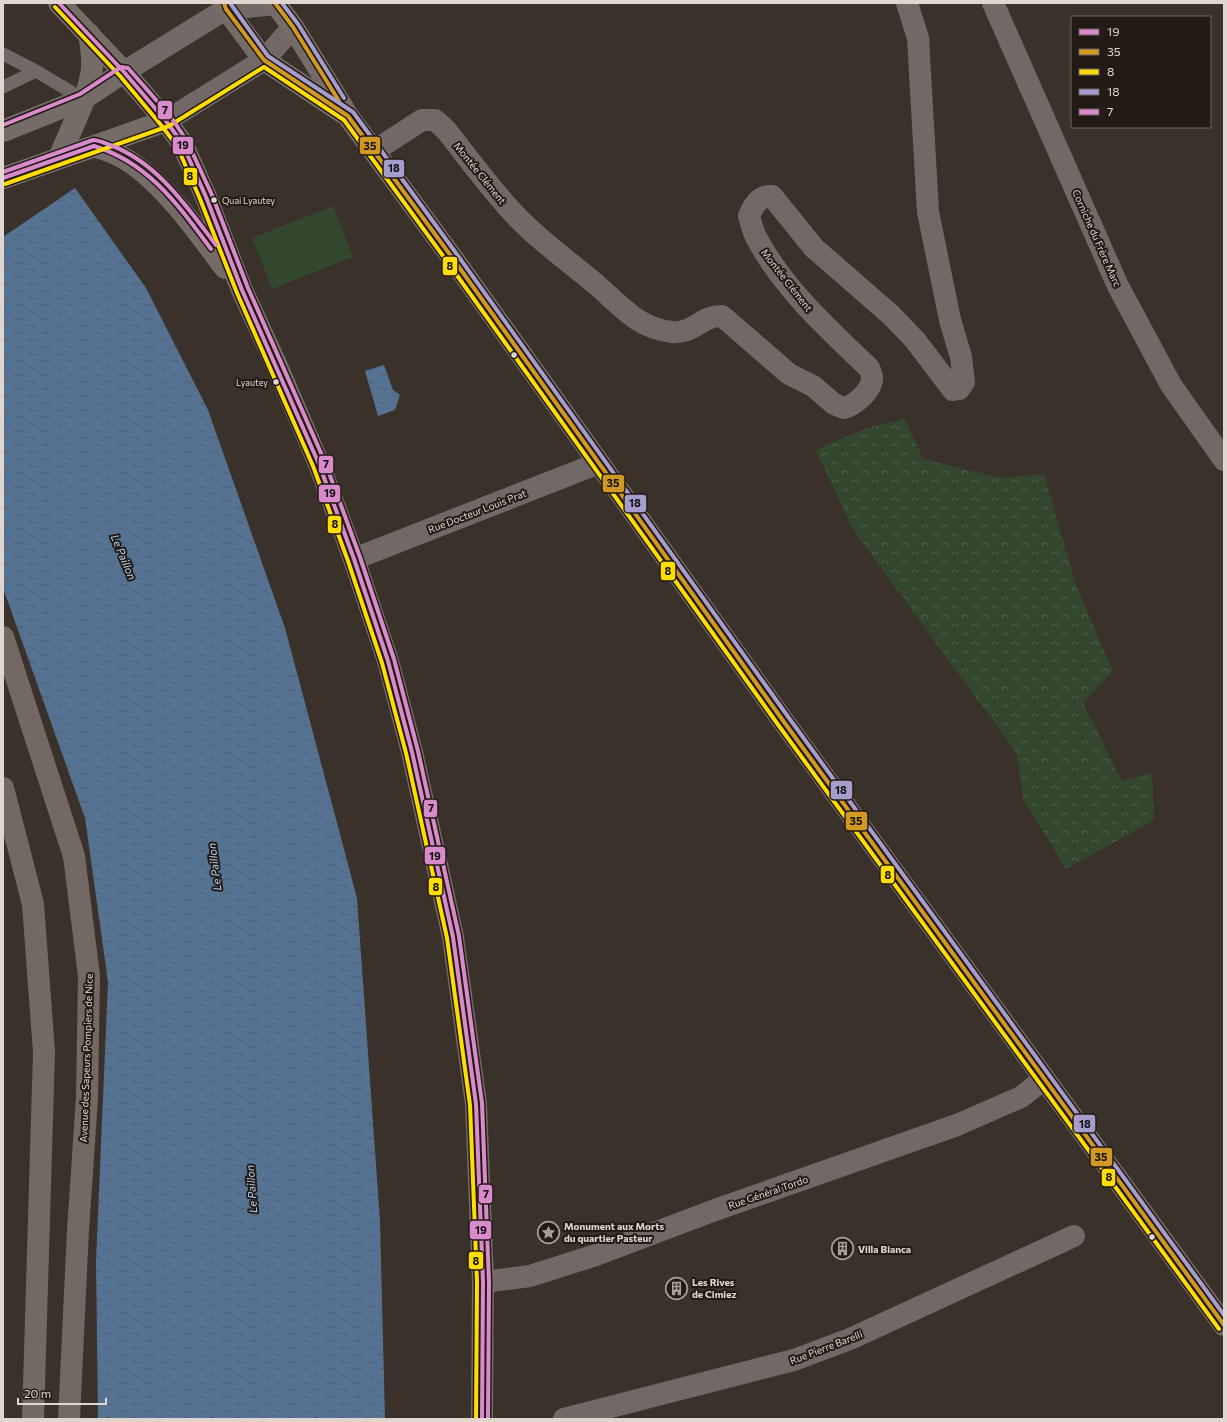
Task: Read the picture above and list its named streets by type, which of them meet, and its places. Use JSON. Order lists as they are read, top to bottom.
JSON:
{
  "streets": {
    "main road": ["Avenue des Sapeurs Pompiers de Nice"],
    "street": [
      "Montée Clément",
      "Corniche du Frère Marc",
      "Rue Docteur Louis Prat",
      "Rue Général Tordo",
      "Rue Pierre Barelli"
    ]
  },
  "water": ["Le Paillon"],
  "places": {
    "other": ["Quai Lyautey", "Lyautey"],
    "place": ["Monument aux Morts du quartier Pasteur"],
    "building": ["Villa Bianca", "Les Rives de Cimiez"]
  },
  "lines": [
    "transit line 19",
    "transit line 35",
    "transit line 18",
    "transit line 8",
    "transit line 7"
  ],
  "legend": [
    "19",
    "35",
    "8",
    "18",
    "7"
  ],
  "scale_bar": "20 m"
}
